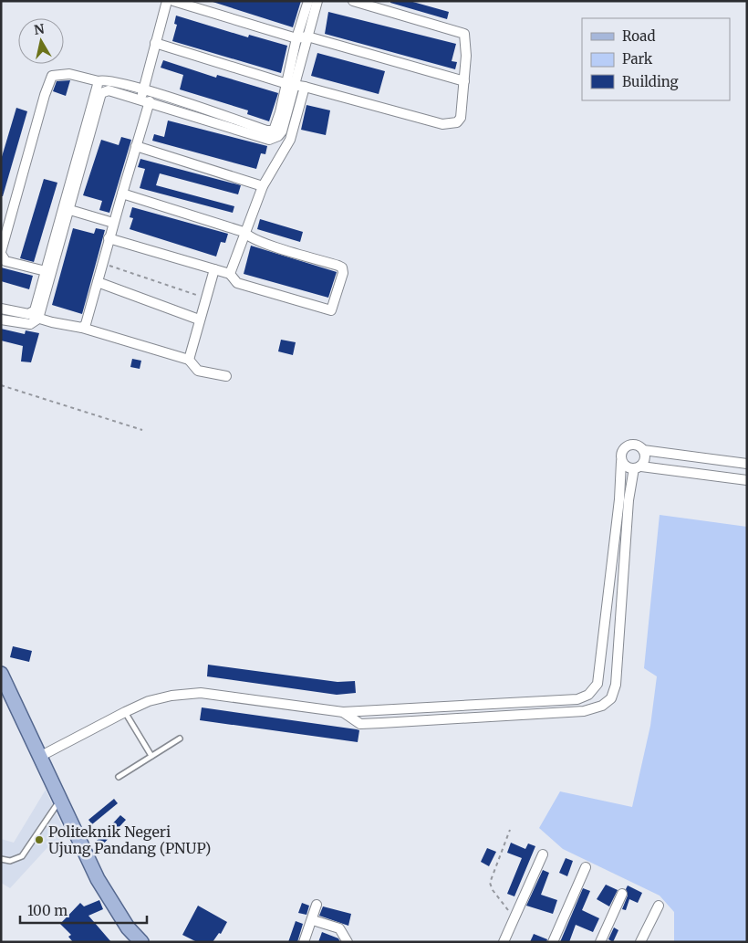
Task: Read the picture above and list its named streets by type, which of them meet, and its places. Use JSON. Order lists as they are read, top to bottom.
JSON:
{
  "places": ["Politeknik Negeri Ujung Pandang (PNUP)"],
  "legend": ["Road", "Park", "Building"],
  "scale_bar": "100 m",
  "north": "top"
}
